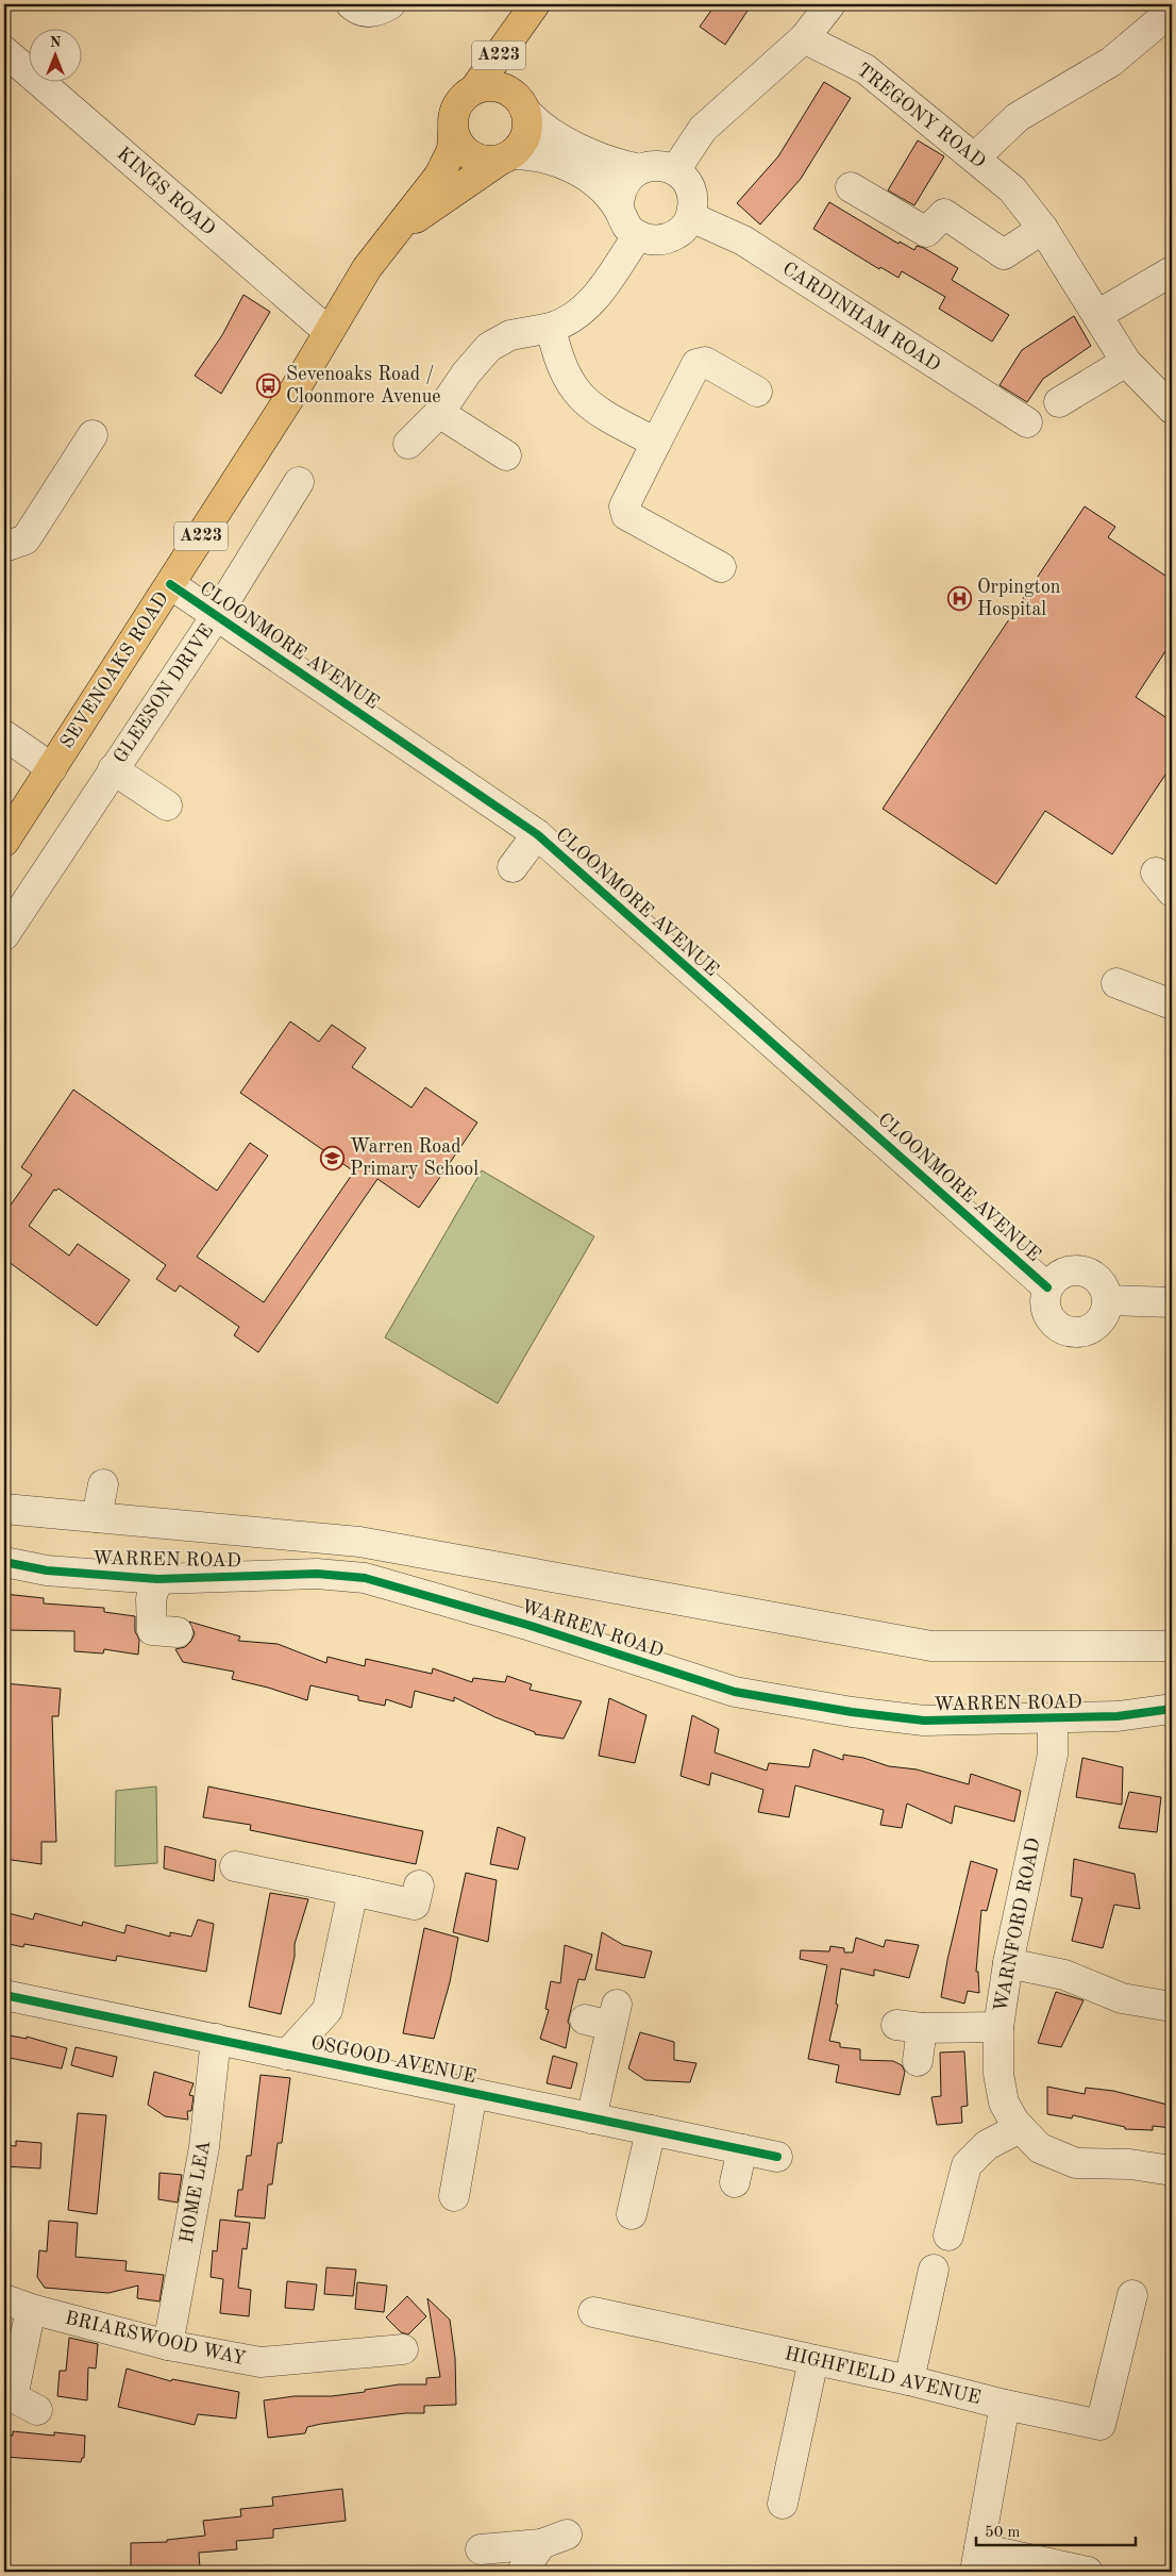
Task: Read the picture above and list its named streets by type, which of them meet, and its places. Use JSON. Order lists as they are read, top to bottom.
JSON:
{
  "streets": {
    "main road": ["A223", "SEVENOAKS ROAD"],
    "street": [
      "TREGONY ROAD",
      "KINGS ROAD",
      "CARDINHAM ROAD",
      "CLOONMORE AVENUE",
      "GLEESON DRIVE",
      "WARREN ROAD",
      "WARNFORD ROAD",
      "OSGOOD AVENUE",
      "HOME LEA",
      "BRIARSWOOD WAY",
      "HIGHFIELD AVENUE"
    ]
  },
  "crossings": [
    ["A223", "SEVENOAKS ROAD"],
    ["KINGS ROAD", "SEVENOAKS ROAD"],
    ["CLOONMORE AVENUE", "SEVENOAKS ROAD"],
    ["CLOONMORE AVENUE", "GLEESON DRIVE"],
    ["WARREN ROAD", "WARNFORD ROAD"],
    ["OSGOOD AVENUE", "HOME LEA"],
    ["HOME LEA", "BRIARSWOOD WAY"]
  ],
  "places": {
    "bus stop": ["Sevenoaks Road / Cloonmore Avenue"],
    "hospital": ["Orpington Hospital"],
    "school or university": ["Warren Road Primary School"]
  },
  "scale_bar": "50 m",
  "north": "top"
}
